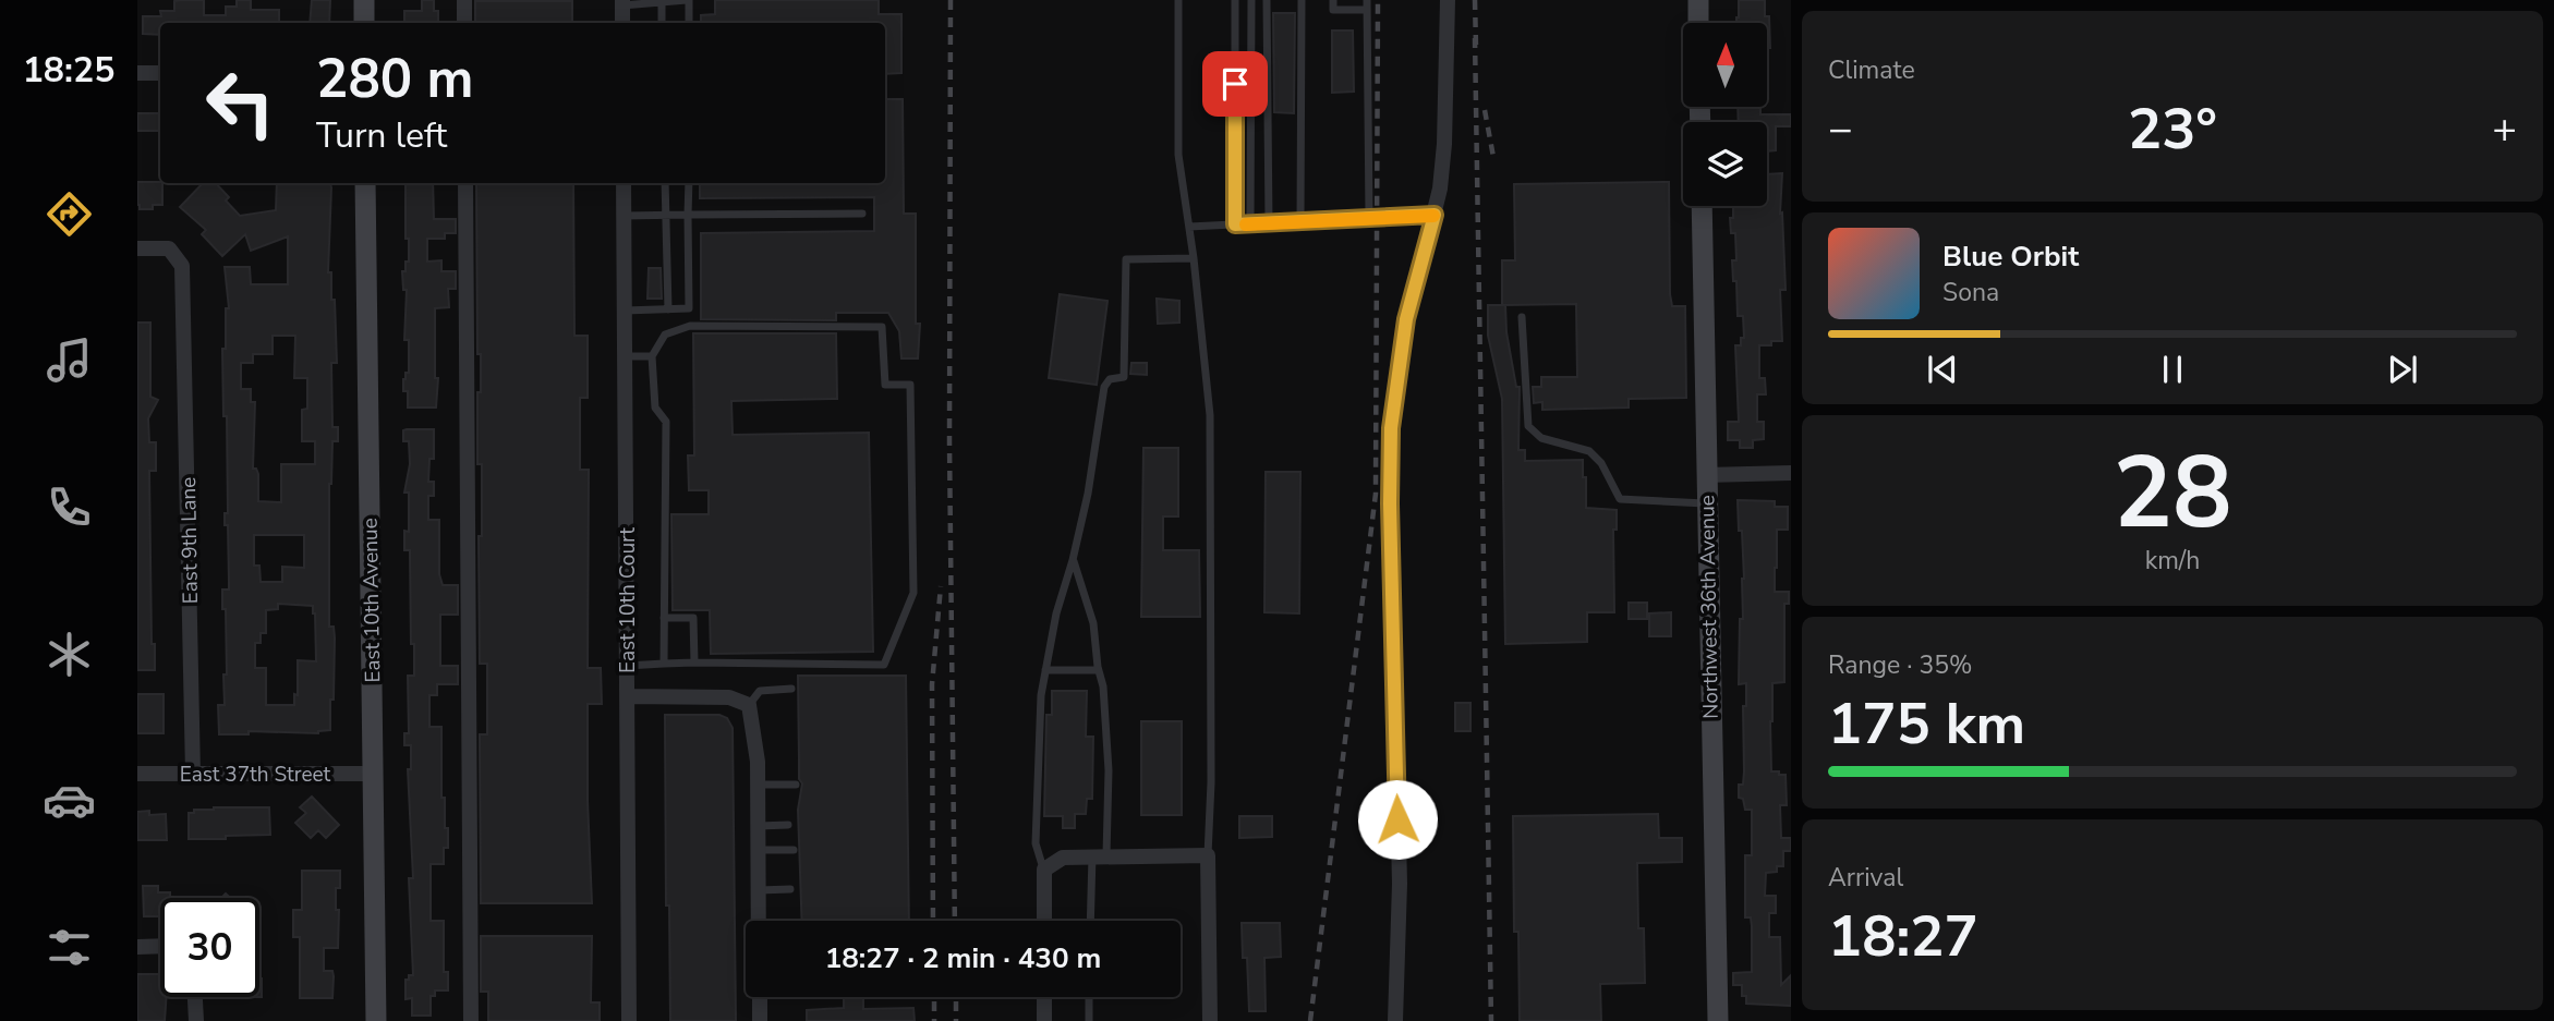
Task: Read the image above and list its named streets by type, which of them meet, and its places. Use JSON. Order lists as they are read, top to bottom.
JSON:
{
  "streets": {
    "street": [
      "East 9th Lane",
      "East 10th Avenue",
      "East 10th Court",
      "Northwest 36th Avenue",
      "East 37th Street"
    ]
  },
  "crossings": [
    ["East 9th Lane", "East 37th Street"],
    ["East 10th Avenue", "East 37th Street"]
  ],
  "north": "top",
  "page": {
    "tabs": "18:25",
    "tile": [
      "Climate",
      ["28", "km/h"],
      ["Range · 35%", "175 km"],
      ["Arrival", "18:27"]
    ],
    "turn": ["280 m", "Turn left"],
    "heat": ["−", "23°", "+"],
    "song": ["Blue Orbit", "Sona"],
    "limit": "30",
    "trip": "18:27 · 2 min · 430 m"
  }
}
